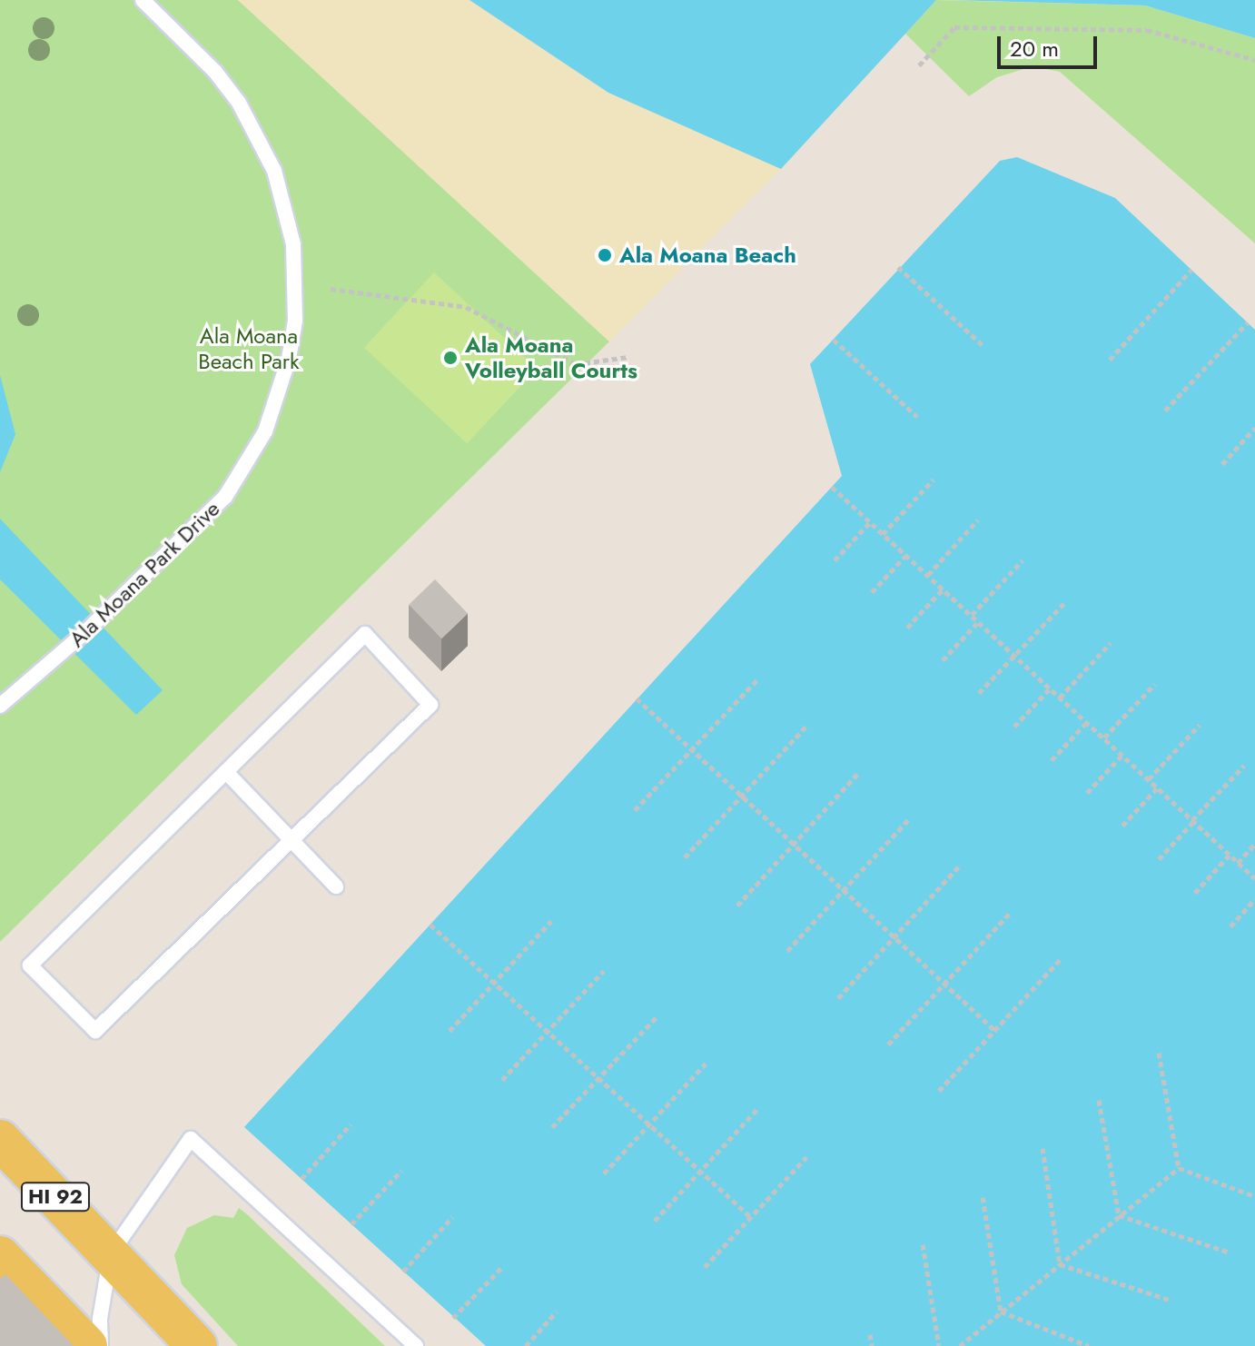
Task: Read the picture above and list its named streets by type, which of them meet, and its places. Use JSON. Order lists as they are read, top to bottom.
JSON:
{
  "streets": {
    "main road": ["HI 92"],
    "lane": ["Ala Moana Park Drive"]
  },
  "parks": ["Ala Moana Beach Park"],
  "places": ["Ala Moana Beach", "Ala Moana Volleyball Courts"],
  "scale_bar": "20 m"
}
